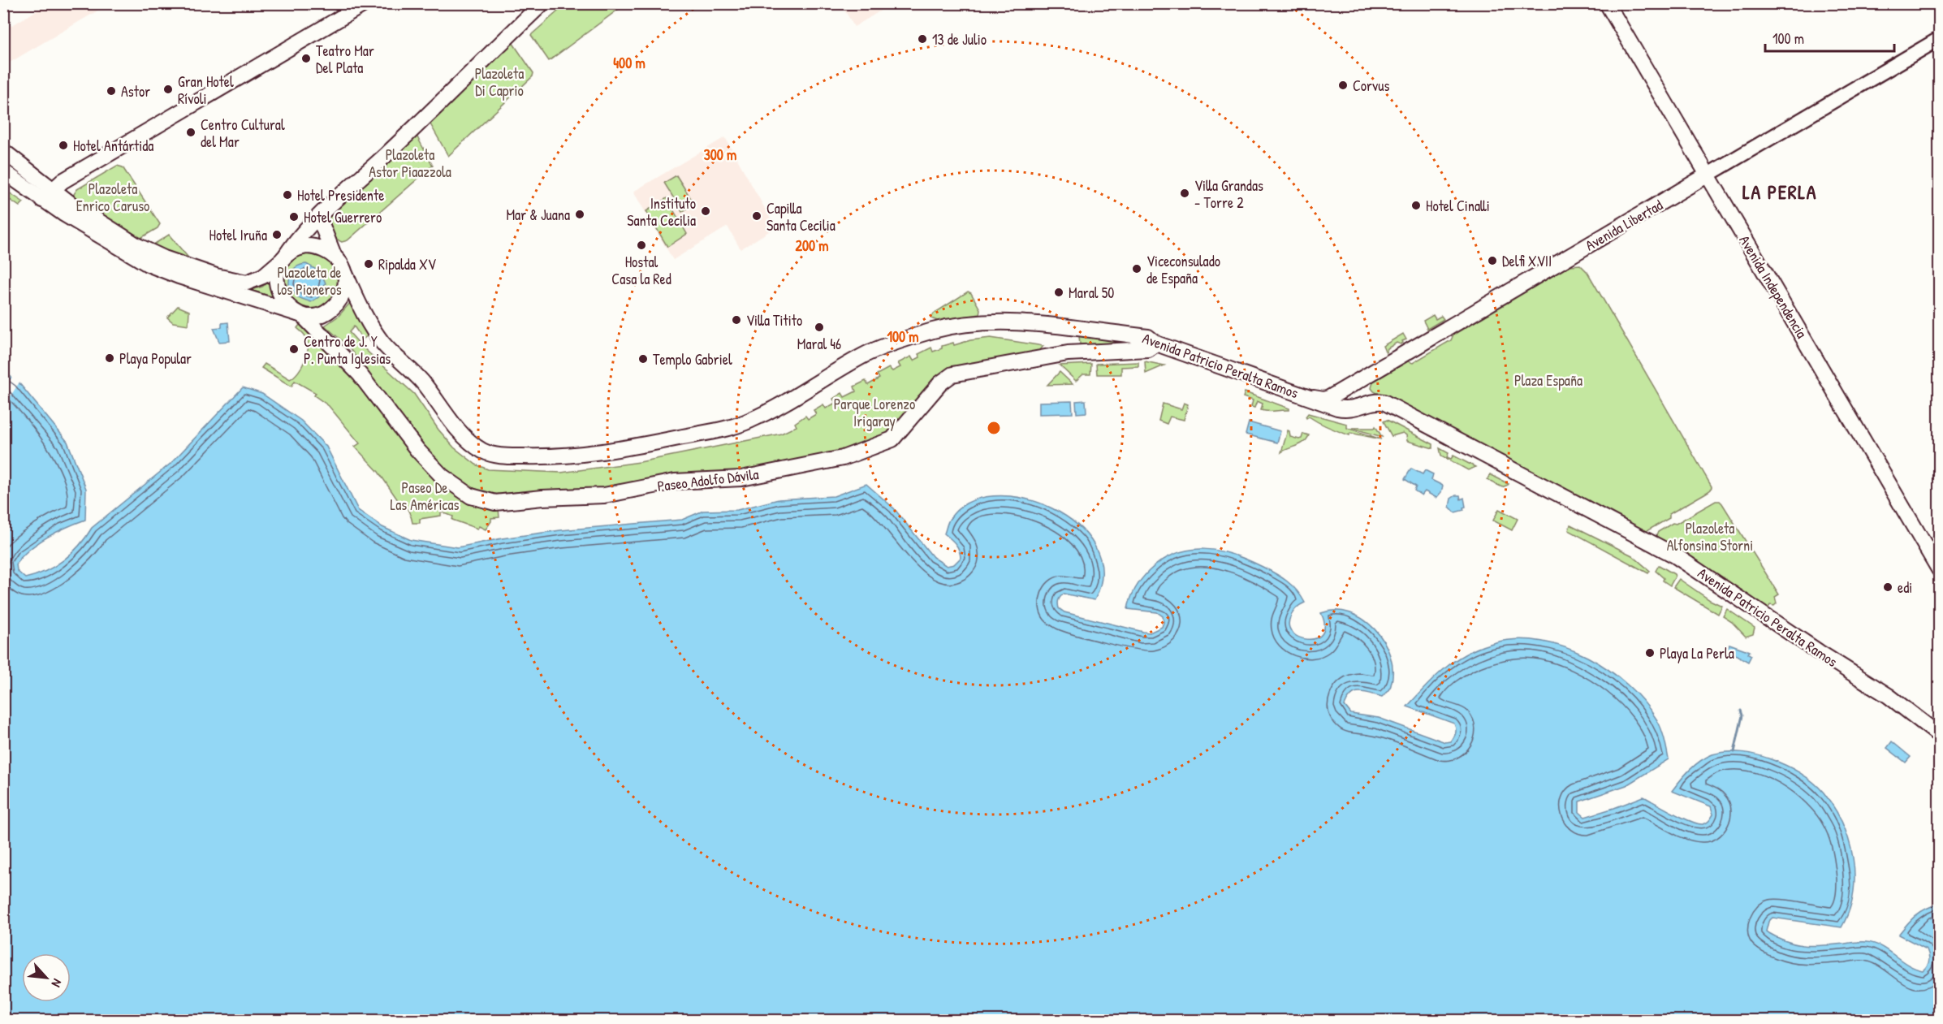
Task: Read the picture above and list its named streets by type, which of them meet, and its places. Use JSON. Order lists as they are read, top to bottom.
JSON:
{
  "streets": {
    "main road": [
      "Avenida Libertad",
      "Avenida Independencia",
      "Avenida Patricio Peralta Ramos",
      "Paseo Adolfo Dávila"
    ]
  },
  "crossings": [
    ["Avenida Libertad", "Avenida Independencia"],
    ["Avenida Libertad", "Avenida Patricio Peralta Ramos"],
    ["Avenida Patricio Peralta Ramos", "Paseo Adolfo Dávila"]
  ],
  "districts": ["LA PERLA"],
  "parks": [
    "Plazoleta Di Caprio",
    "Plazoleta Astor Piaazzola",
    "Plazoleta Enrico Caruso",
    "Plazoleta de los Pioneros",
    "Plaza España",
    "Parque Lorenzo Irigaray",
    "Paseo De Las Américas",
    "Plazoleta Alfonsina Storni"
  ],
  "places": [
    "13 de Julio",
    "Teatro Mar Del Plata",
    "Corvus",
    "Gran Hotel Rívoli",
    "Astor",
    "Centro Cultural del Mar",
    "Hotel Antártida",
    "Villa Grandas - Torre 2",
    "Hotel Presidente",
    "Hotel Cinalli",
    "Instituto Santa Cecilia",
    "Mar & Juana",
    "Capilla Santa Cecilia",
    "Hotel Guerrero",
    "Hotel Iruña",
    "Hostal Casa la Red",
    "Delfi XVII",
    "Ripalda XV",
    "Viceconsulado de España",
    "Maral 50",
    "Villa Titito",
    "Maral 46",
    "Centro de J. Y P. Punta Iglesias",
    "Playa Popular",
    "Templo Gabriel",
    "edi",
    "Playa La Perla"
  ],
  "scale_bar": "100 m",
  "north": "bottom right",
  "rings": [
    "400 m",
    "300 m",
    "200 m",
    "100 m"
  ]
}
